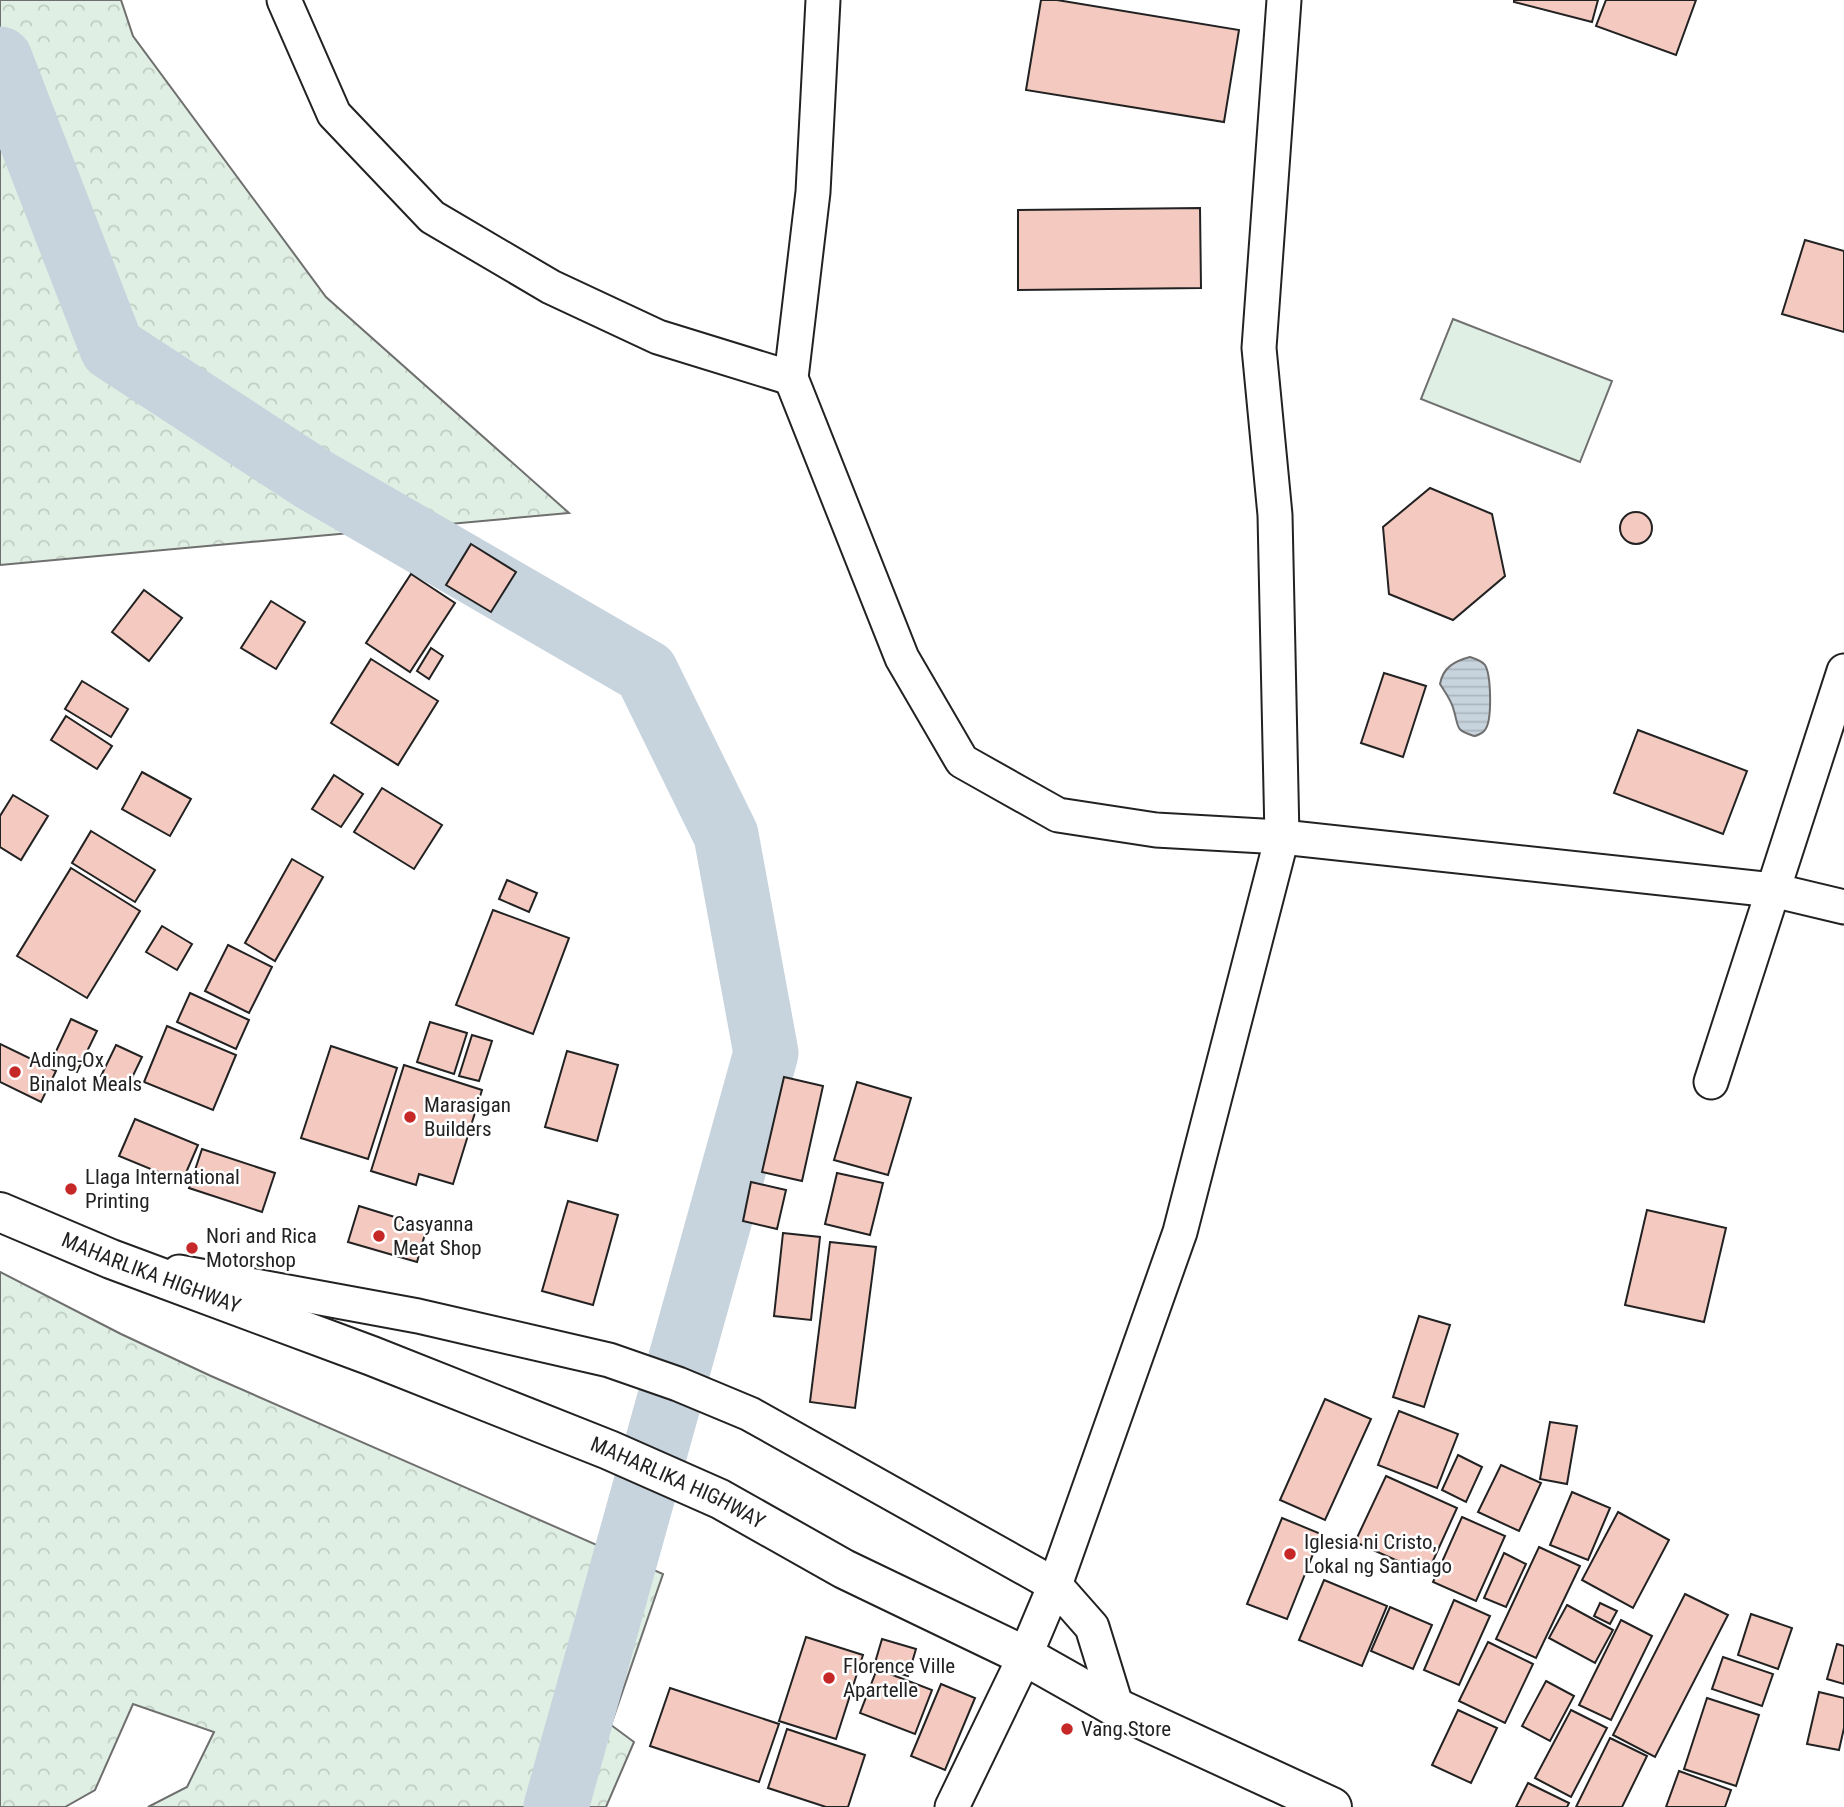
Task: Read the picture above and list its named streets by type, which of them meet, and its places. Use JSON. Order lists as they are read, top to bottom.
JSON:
{
  "streets": {
    "highway": ["MAHARLIKA HIGHWAY"]
  },
  "places": [
    "Ading-Ox Binalot Meals",
    "Marasigan Builders",
    "Llaga International Printing",
    "Casyanna Meat Shop",
    "Nori and Rica Motorshop",
    "Iglesia ni Cristo, Lokal ng Santiago",
    "Florence Ville Apartelle",
    "Vang Store"
  ]
}
